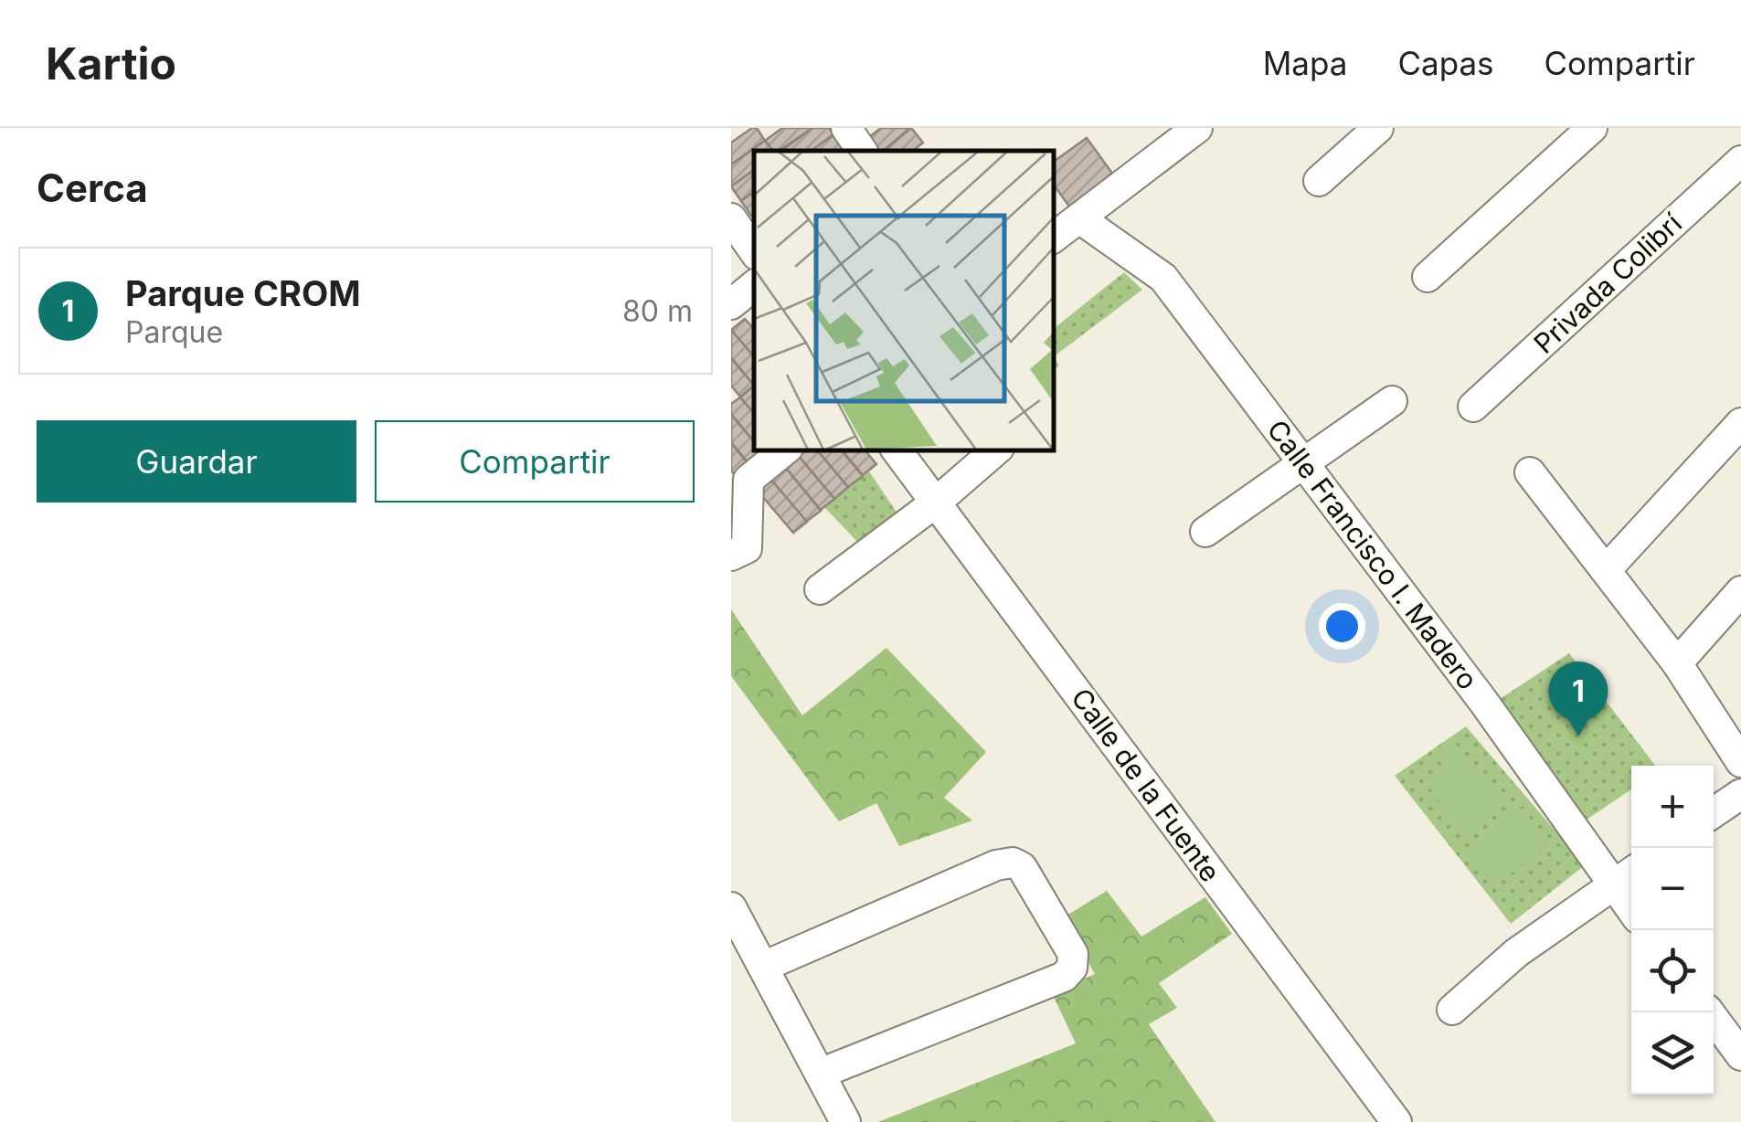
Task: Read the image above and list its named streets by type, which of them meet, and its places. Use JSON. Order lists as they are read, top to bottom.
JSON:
{
  "streets": {
    "street": ["Privada Colibrí", "Calle Francisco I. Madero", "Calle de la Fuente"]
  },
  "page": {
    "header": "Kartio",
    "nav": ["Mapa", "Capas", "Compartir"],
    "heading": "Cerca",
    "list": [
      {
        "mark": "1",
        "name": "Parque CROM",
        "note": "Parque",
        "value": "80 m"
      }
    ],
    "buttons": ["Guardar", "Compartir"],
    "pins": "1",
    "map_buttons": ["+", "−"]
  }
}
